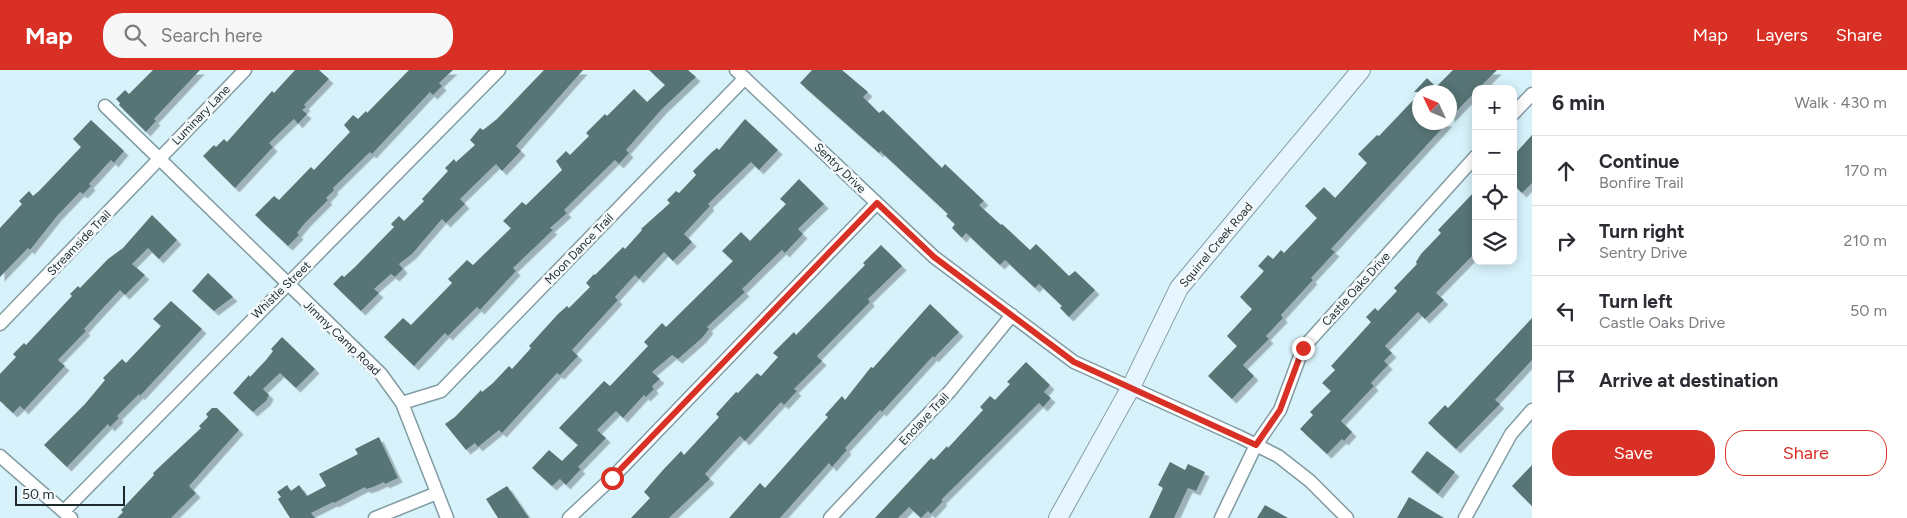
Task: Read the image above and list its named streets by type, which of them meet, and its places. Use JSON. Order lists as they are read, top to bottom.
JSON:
{
  "streets": {
    "street": [
      "Luminary Lane",
      "Sentry Drive",
      "Streamside Trail",
      "Squirrel Creek Road",
      "Moon Dance Trail",
      "Castle Oaks Drive",
      "Whistle Street",
      "Jimmy Camp Road",
      "Enclave Trail"
    ]
  },
  "crossings": [
    ["Luminary Lane", "Streamside Trail"],
    ["Luminary Lane", "Jimmy Camp Road"],
    ["Sentry Drive", "Squirrel Creek Road"],
    ["Sentry Drive", "Moon Dance Trail"],
    ["Sentry Drive", "Castle Oaks Drive"],
    ["Sentry Drive", "Enclave Trail"],
    ["Streamside Trail", "Jimmy Camp Road"],
    ["Moon Dance Trail", "Jimmy Camp Road"],
    ["Whistle Street", "Jimmy Camp Road"]
  ],
  "scale_bar": "50 m",
  "north": "top left",
  "page": {
    "header": "Map",
    "search": "Search here",
    "nav": ["Map", "Layers", "Share"],
    "heading": ["6 min", "Walk · 430 m"],
    "map_buttons": ["+", "−"],
    "list": [
      ["Continue", "Bonfire Trail", "170 m"],
      ["Turn right", "Sentry Drive", "210 m"],
      ["Turn left", "Castle Oaks Drive", "50 m"],
      "Arrive at destination"
    ],
    "buttons": ["Save", "Share"],
    "scale": "50 m"
  }
}
